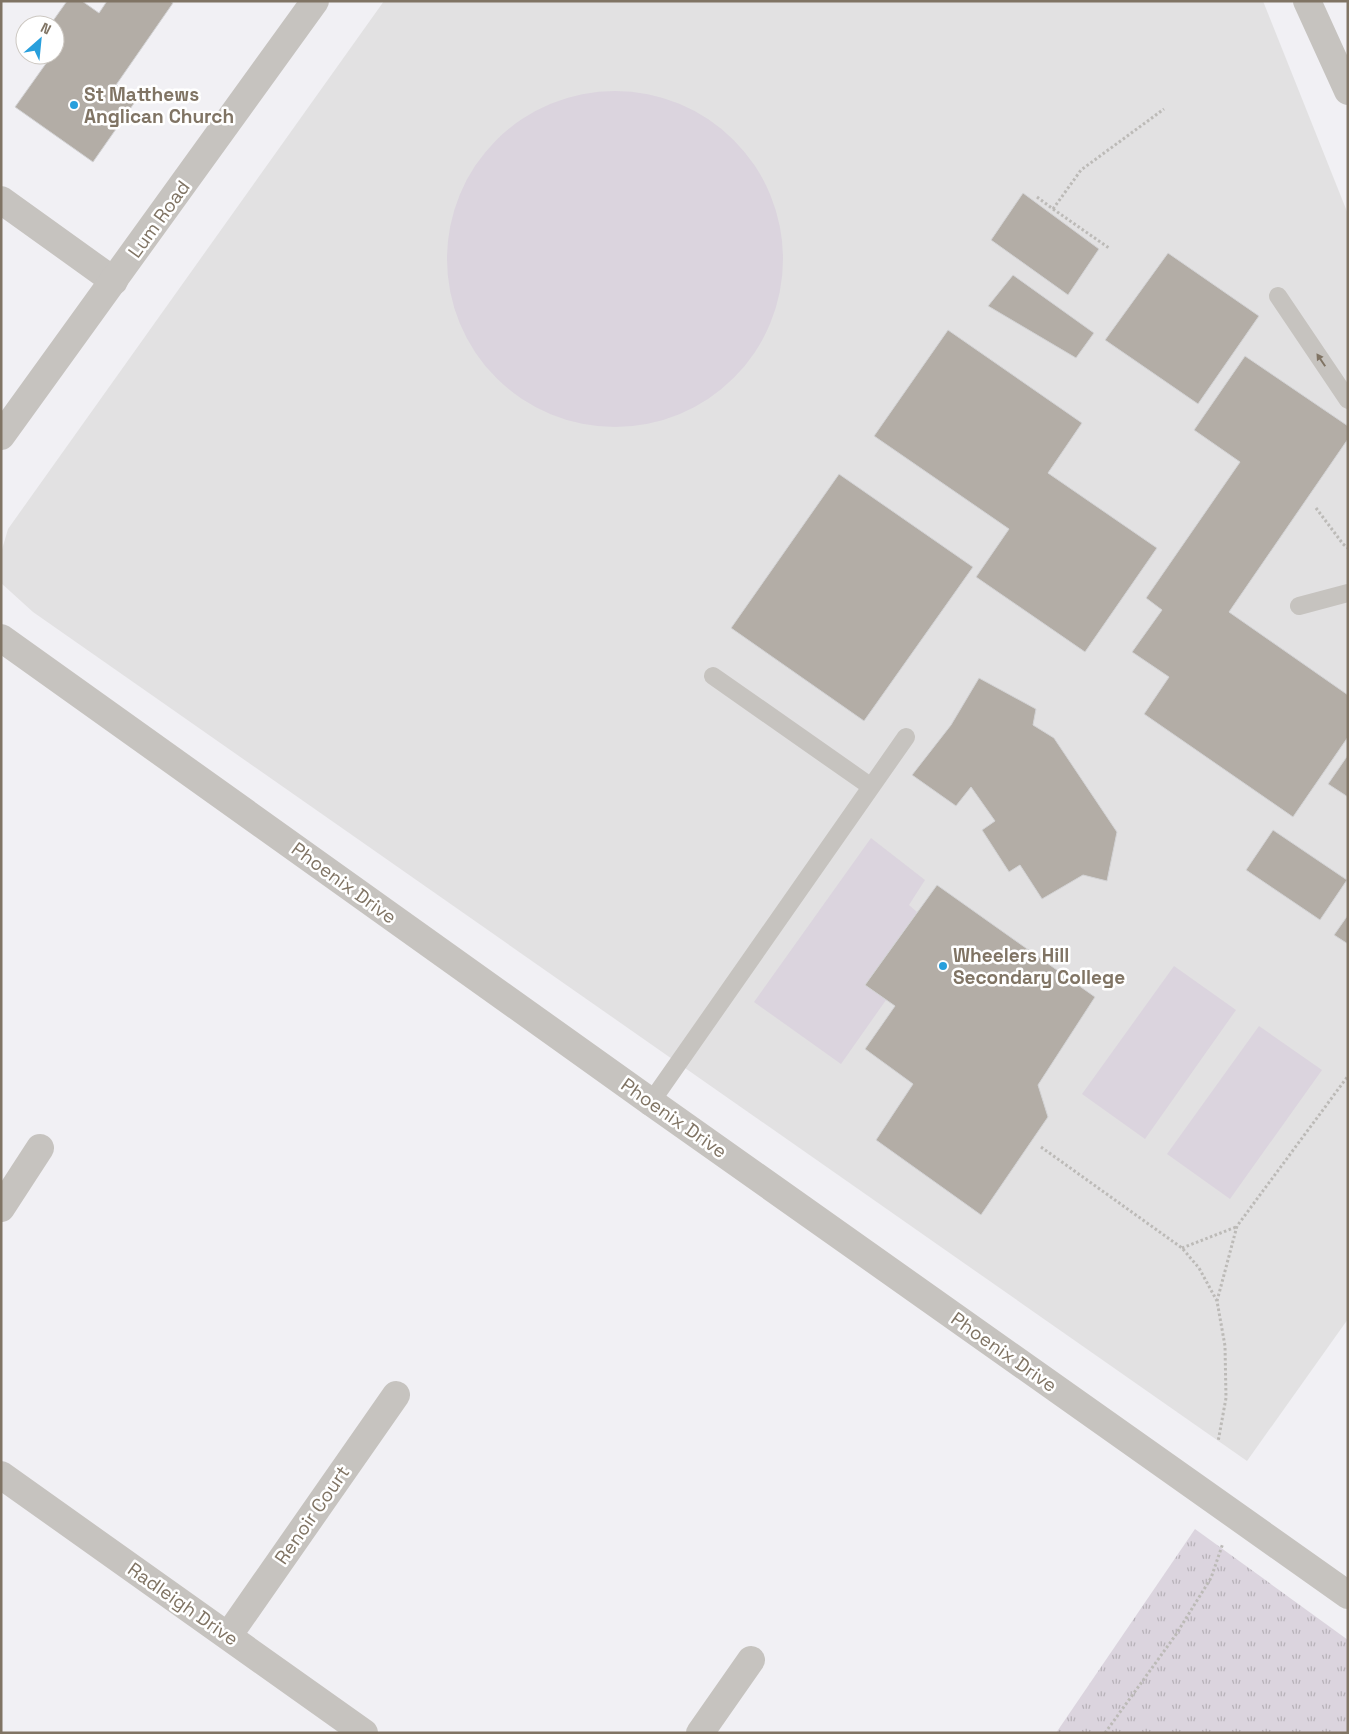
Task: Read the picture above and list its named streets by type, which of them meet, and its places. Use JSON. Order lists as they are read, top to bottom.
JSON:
{
  "streets": {
    "street": [
      "Lum Road",
      "Phoenix Drive",
      "Renoir Court",
      "Radleigh Drive"
    ]
  },
  "crossings": [
    ["Renoir Court", "Radleigh Drive"]
  ],
  "places": ["St Matthews Anglican Church", "Wheelers Hill Secondary College"],
  "north": "top right"
}
